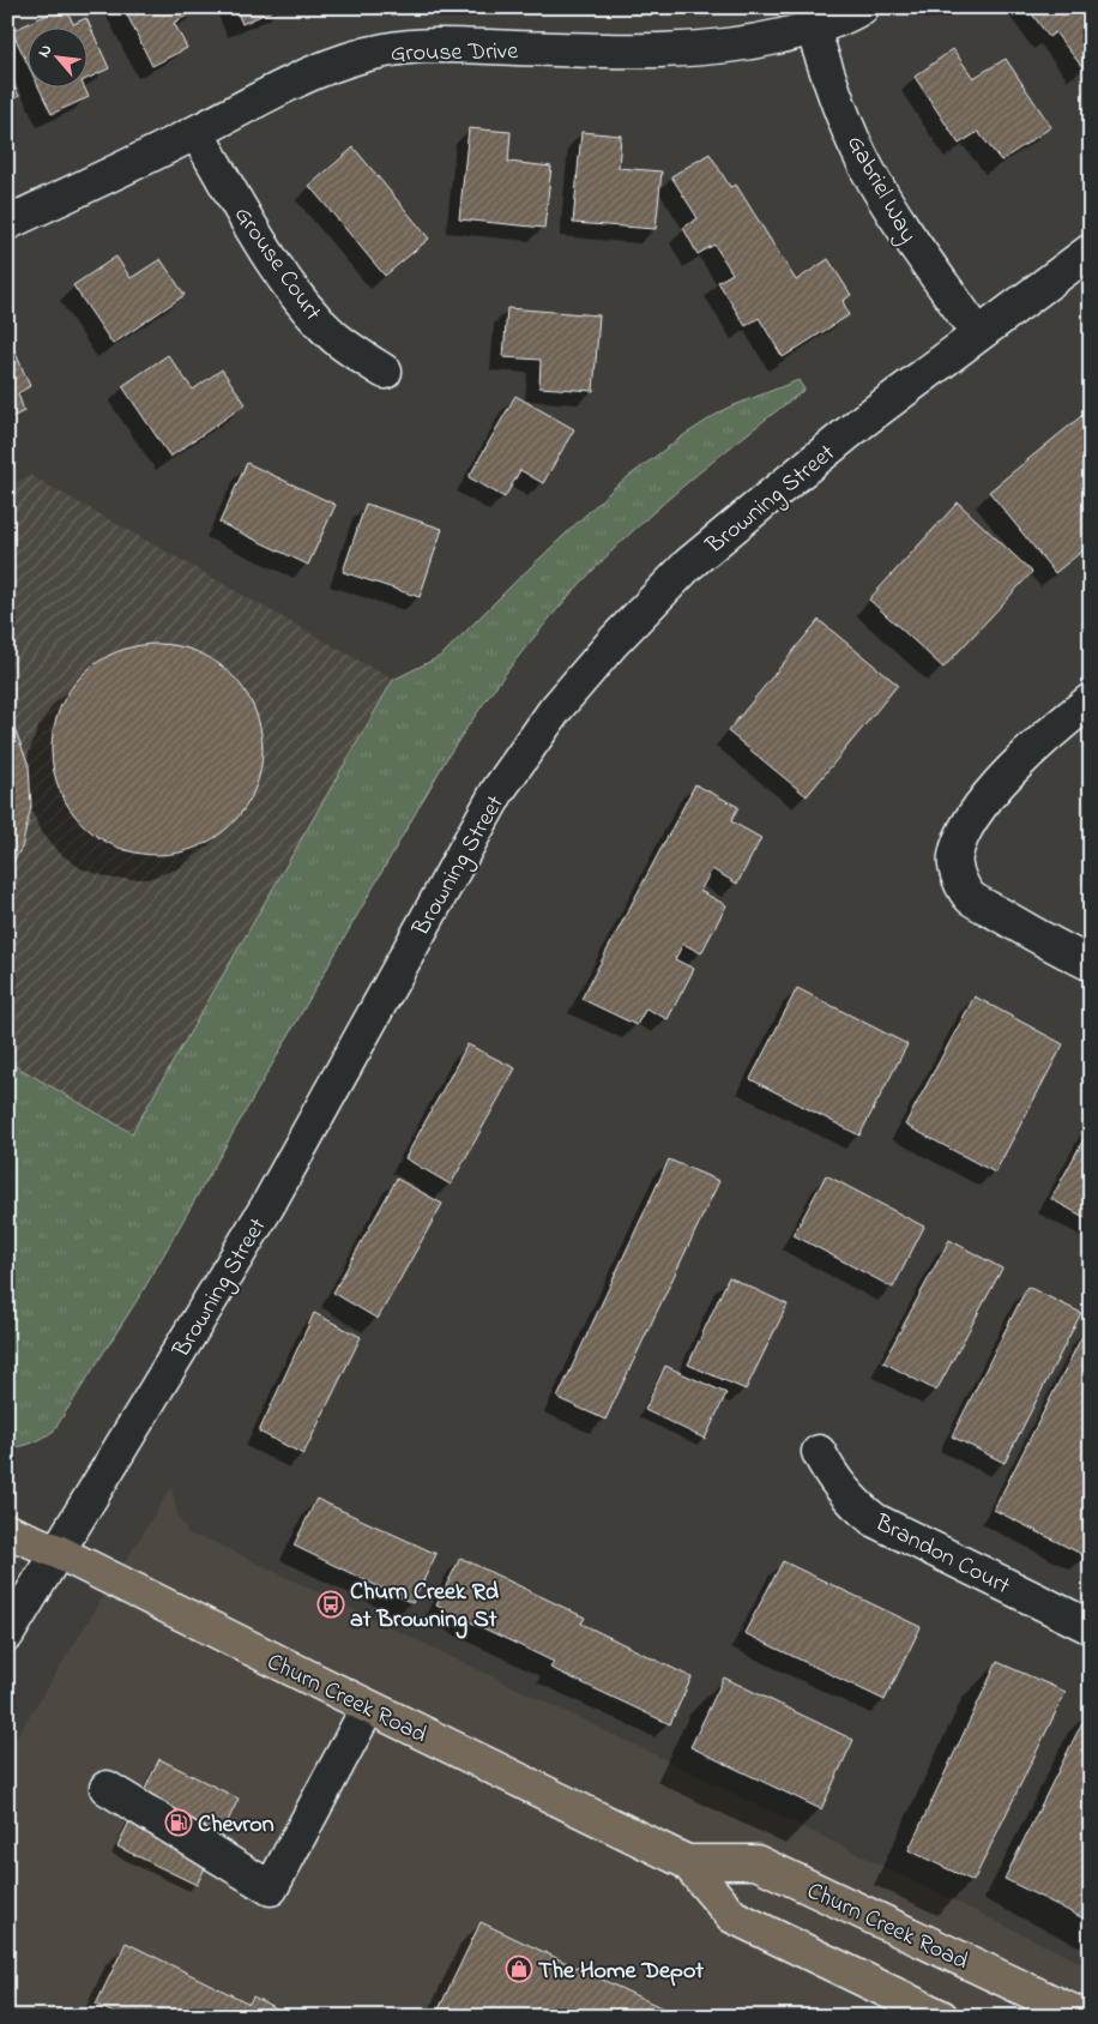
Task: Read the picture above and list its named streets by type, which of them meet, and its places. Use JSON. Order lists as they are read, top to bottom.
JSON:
{
  "streets": {
    "main road": ["Churn Creek Road"],
    "street": [
      "Grouse Drive",
      "Gabriel Way",
      "Grouse Court",
      "Browning Street",
      "Brandon Court"
    ]
  },
  "crossings": [
    ["Grouse Drive", "Gabriel Way"],
    ["Grouse Drive", "Grouse Court"],
    ["Gabriel Way", "Browning Street"],
    ["Browning Street", "Churn Creek Road"]
  ],
  "places": {
    "bus stop": ["Churn Creek Rd at Browning St"],
    "fuel station": ["Chevron"],
    "shop": ["The Home Depot"]
  },
  "north": "top left"
}
